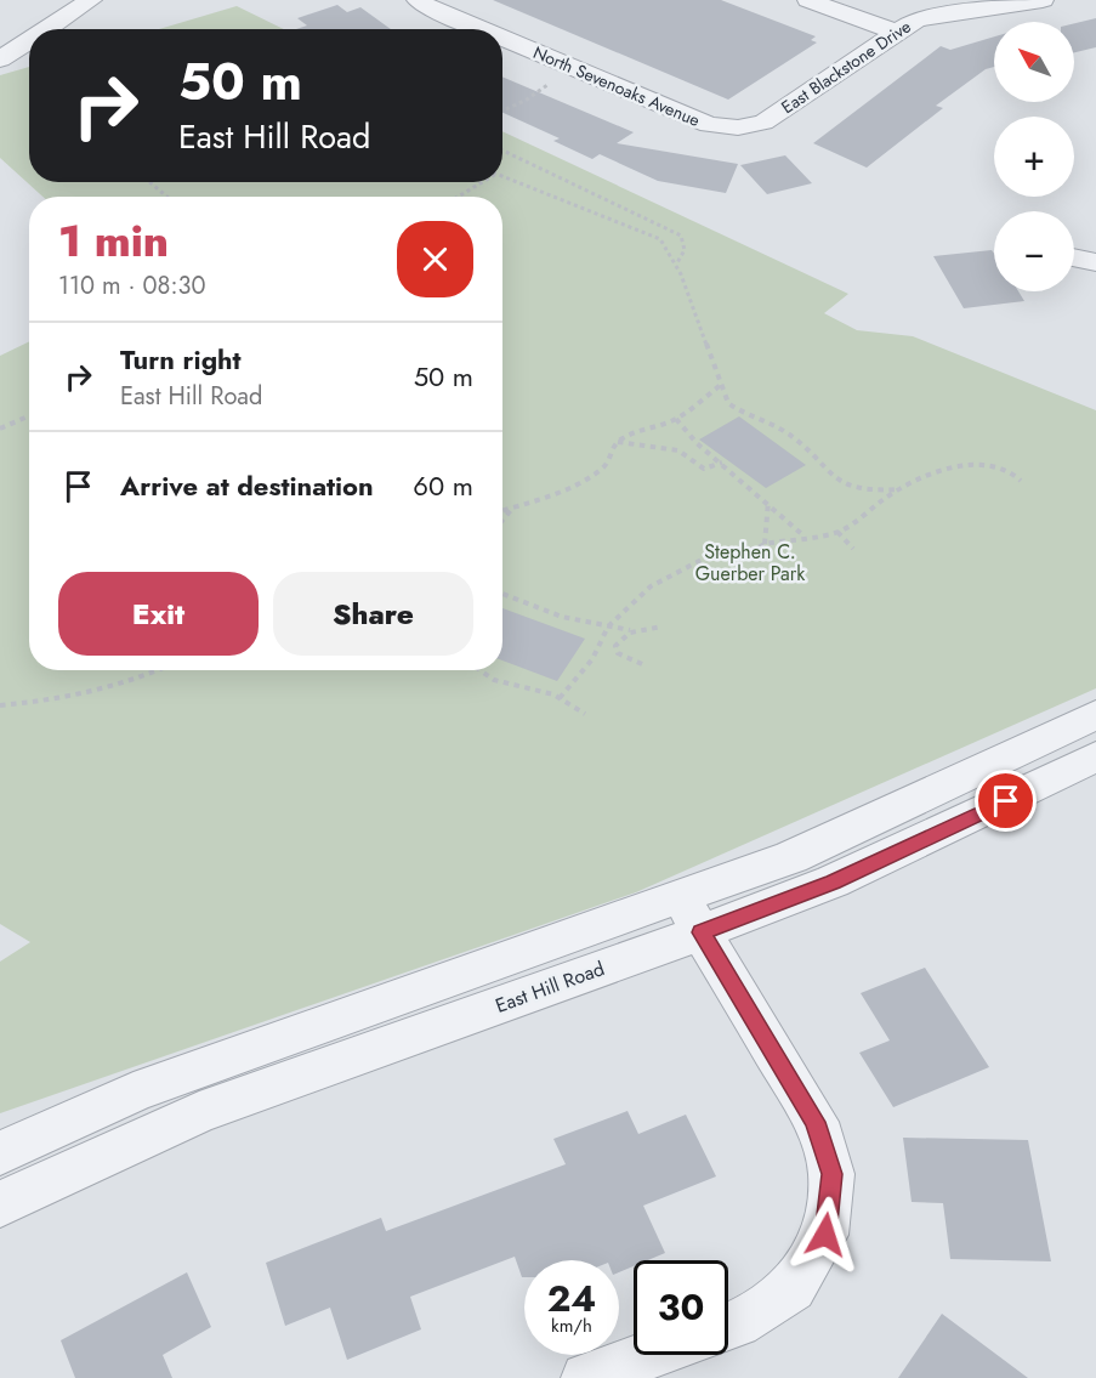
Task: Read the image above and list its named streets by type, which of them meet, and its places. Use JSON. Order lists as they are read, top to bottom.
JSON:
{
  "streets": {
    "street": ["East Blackstone Drive", "North Sevenoaks Avenue", "East Hill Road"]
  },
  "crossings": [
    ["East Blackstone Drive", "North Sevenoaks Avenue"]
  ],
  "parks": ["Stephen C. Guerber Park"],
  "north": "top left",
  "page": {
    "map_buttons": ["+", "−"],
    "turn": ["50 m", "East Hill Road"],
    "heading": ["1 min", "110 m · 08:30"],
    "list": [
      {
        "name": "Turn right",
        "note": "East Hill Road",
        "value": "50 m"
      },
      {
        "name": "Arrive at destination",
        "value": "60 m"
      }
    ],
    "buttons": ["Exit", "Share"],
    "speed": "24 km/h",
    "limit": "30"
  }
}
